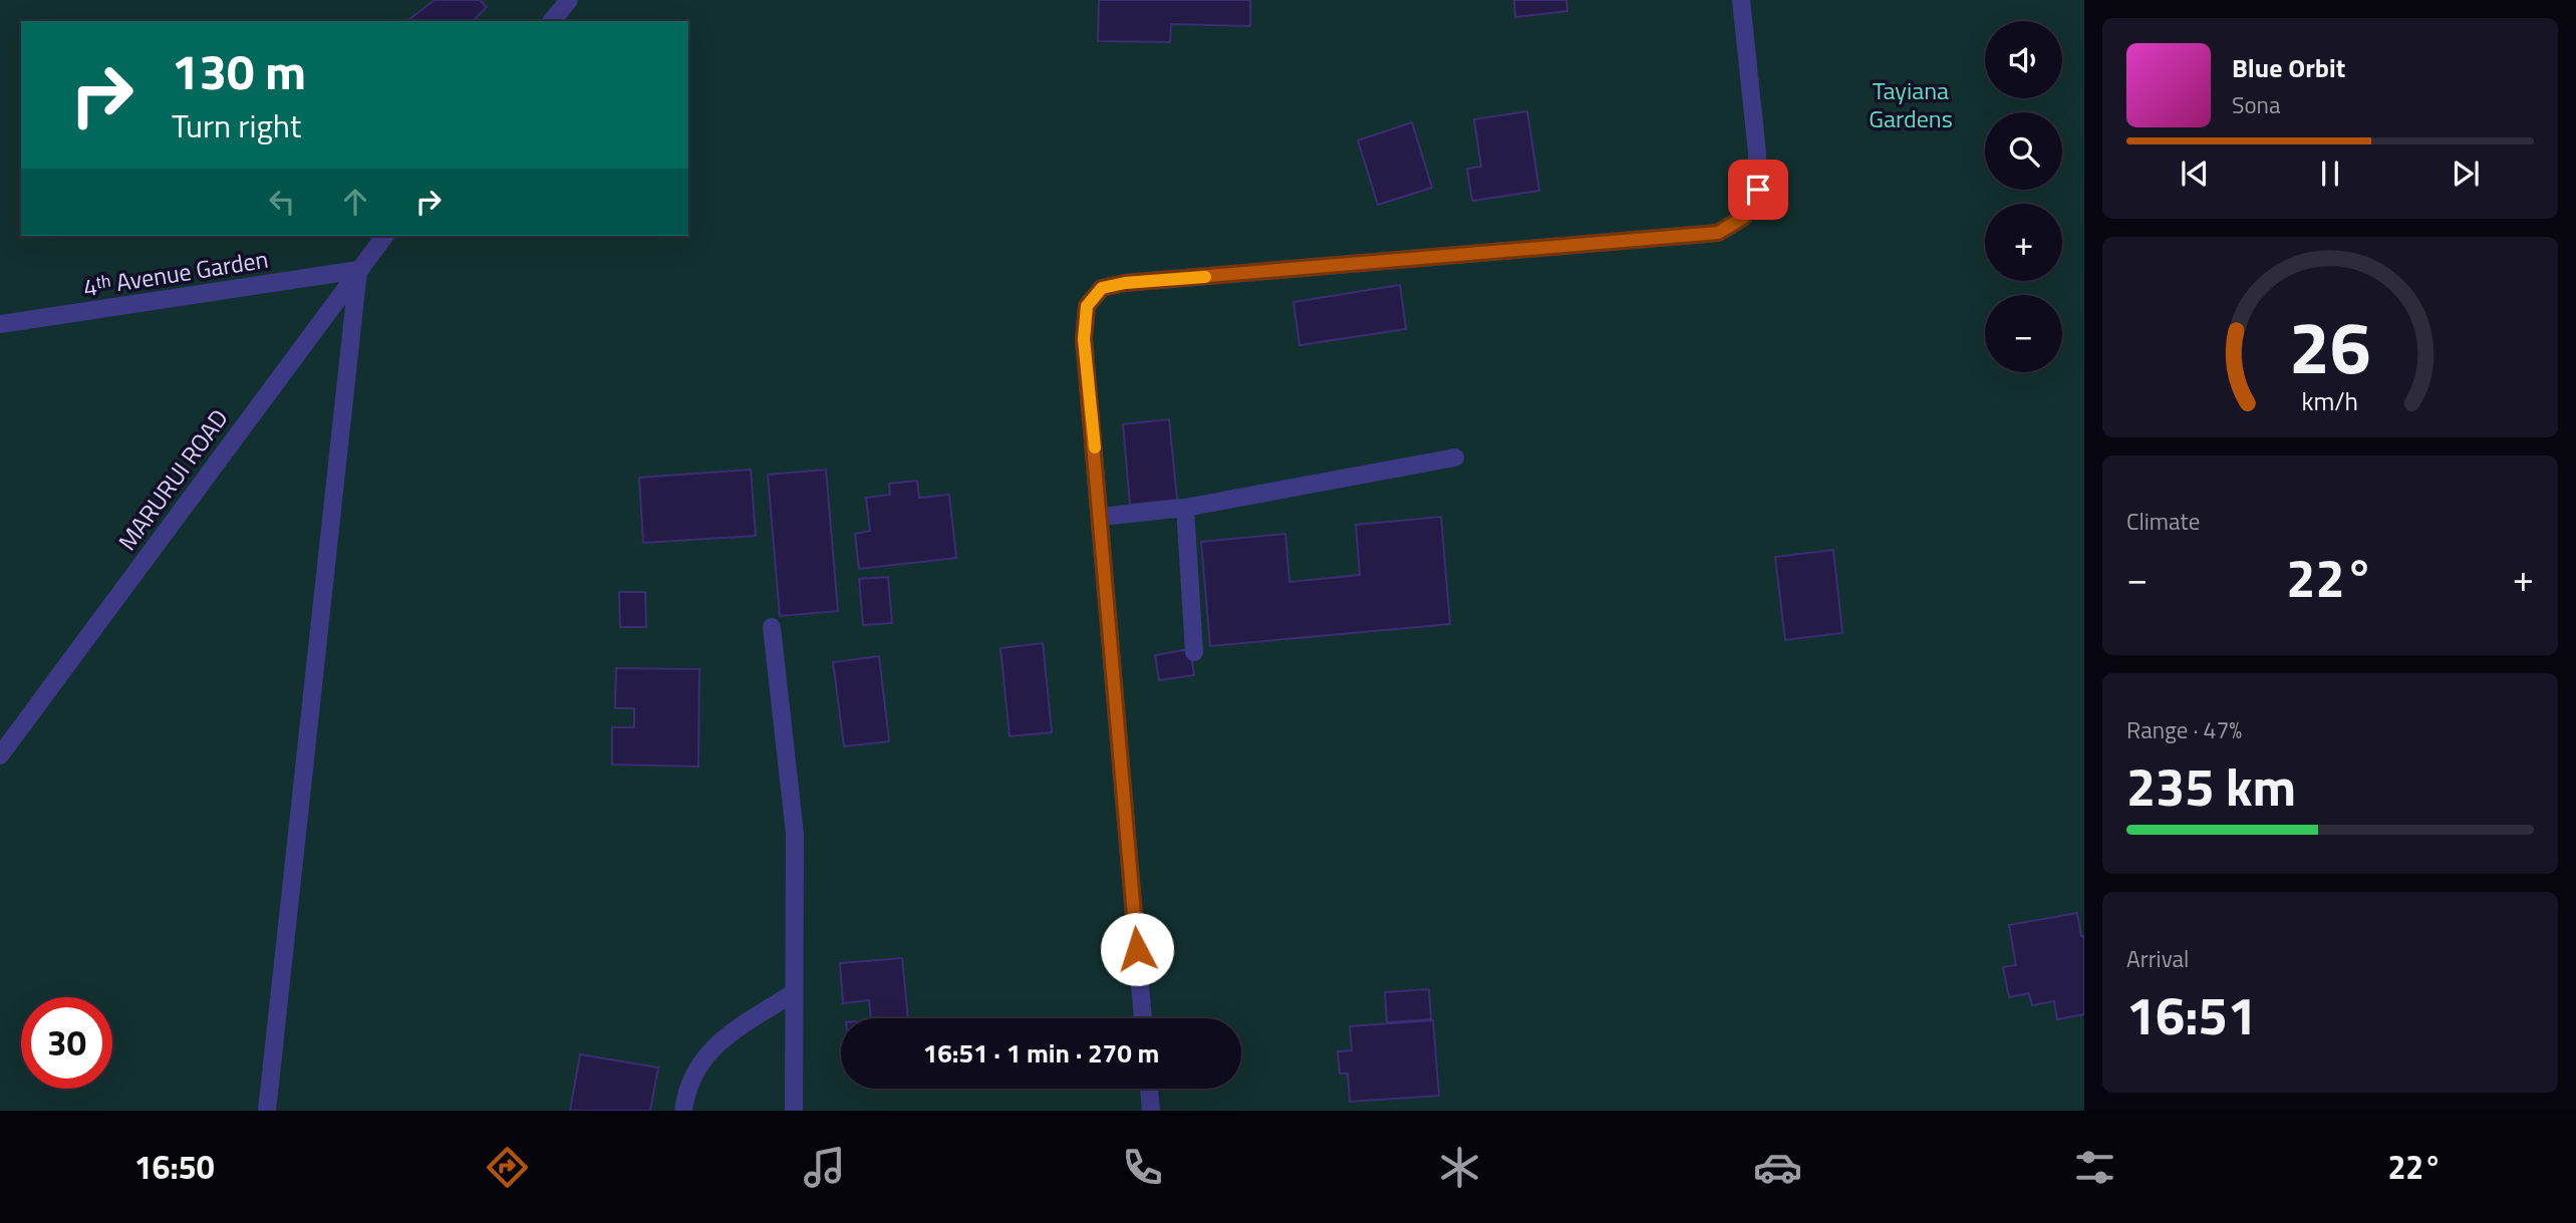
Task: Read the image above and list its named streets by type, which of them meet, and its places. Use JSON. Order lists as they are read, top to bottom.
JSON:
{
  "streets": {
    "street": ["4ᵗʰ Avenue Garden", "MARURUI ROAD"]
  },
  "crossings": [
    ["4ᵗʰ Avenue Garden", "MARURUI ROAD"]
  ],
  "parks": ["Tayiana Gardens"],
  "page": {
    "map_buttons": ["+", "−"],
    "turn": ["130 m", "Turn right"],
    "song": ["Blue Orbit", "Sona"],
    "tile": [
      "Climate",
      ["Range · 47%", "235 km"],
      ["Arrival", "16:51"]
    ],
    "heat": ["−", "22°", "+"],
    "limit": "30",
    "trip": "16:51 · 1 min · 270 m",
    "tabs": ["16:50", "22°"],
    "gauge": ["26", "km/h"]
  }
}
